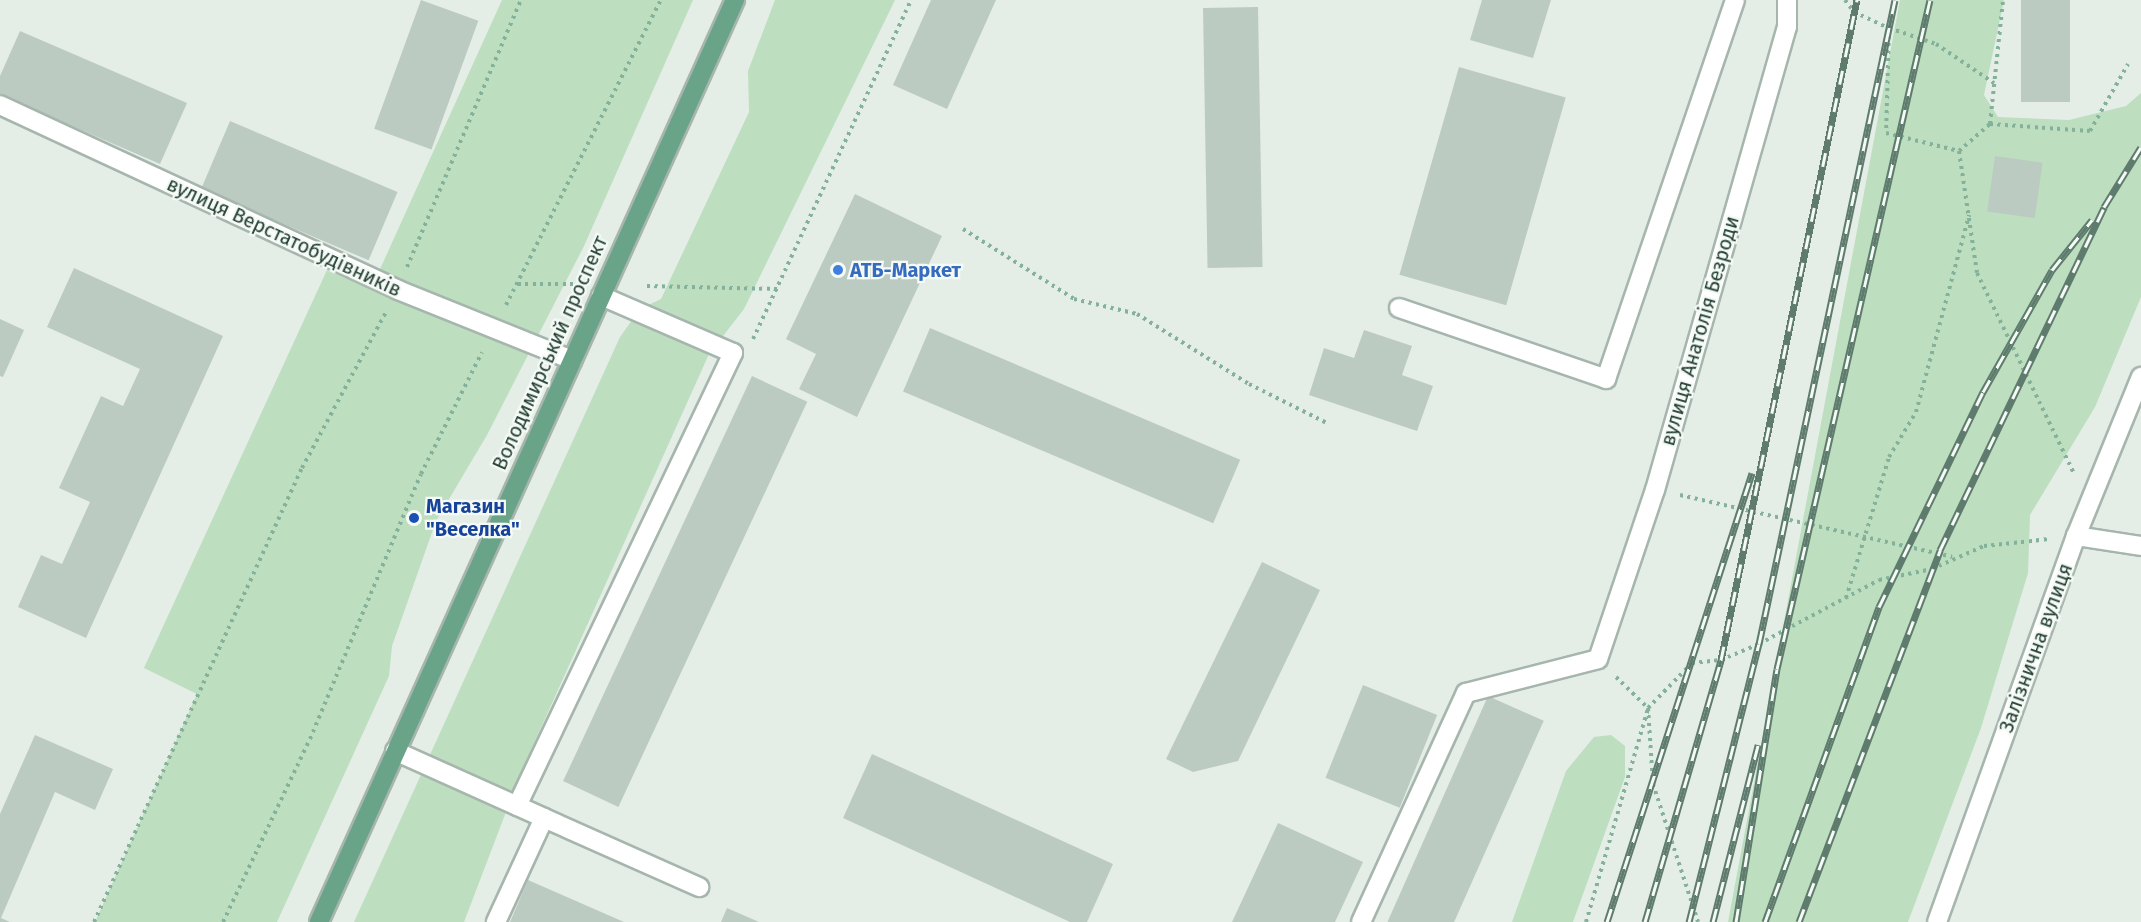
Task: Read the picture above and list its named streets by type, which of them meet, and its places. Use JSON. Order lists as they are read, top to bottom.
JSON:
{
  "streets": {
    "main road": ["Володимирський проспект"],
    "street": ["вулиця Верстатобудівників", "вулиця Анатолія Безроди", "Залізнична вулиця"]
  },
  "crossings": [
    ["вулиця Верстатобудівників", "Володимирський проспект"]
  ],
  "places": ["АТБ-Маркет", "Магазин \"Веселка\""]
}
